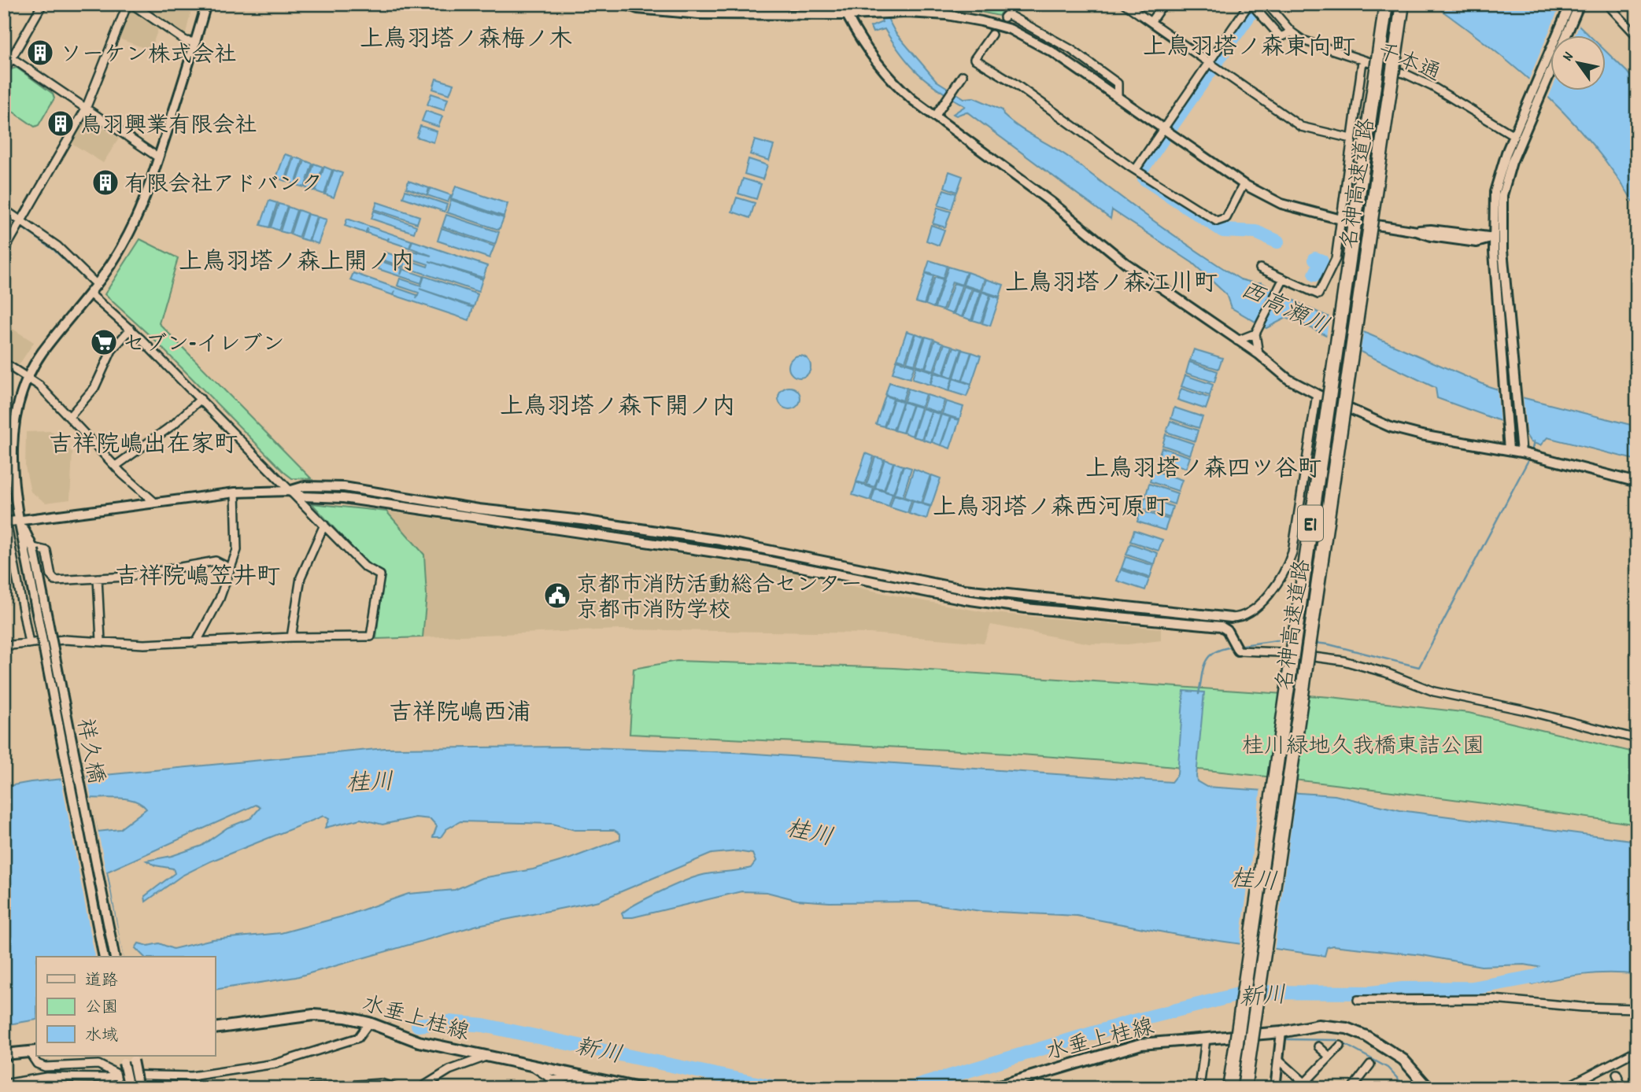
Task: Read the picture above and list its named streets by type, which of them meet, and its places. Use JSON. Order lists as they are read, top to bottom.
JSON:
{
  "streets": {
    "highway": ["名神高速道路", "E1"],
    "main road": ["水垂上桂線"],
    "street": ["千本通", "祥久橋"]
  },
  "districts": [
    "上鳥羽塔ノ森梅ノ木",
    "上鳥羽塔ノ森東向町",
    "上鳥羽塔ノ森上開ノ内",
    "上鳥羽塔ノ森江川町",
    "上鳥羽塔ノ森下開ノ内",
    "吉祥院嶋出在家町",
    "上鳥羽塔ノ森四ツ谷町",
    "上鳥羽塔ノ森西河原町",
    "吉祥院嶋笠井町",
    "吉祥院嶋西浦"
  ],
  "water": ["西高瀬川", "桂川", "新川"],
  "parks": ["桂川緑地久我橋東詰公園"],
  "places": {
    "building": ["ソーケン株式会社", "鳥羽興業有限会社", "有限会社アドバンク"],
    "supermarket": ["セブン-イレブン"],
    "public building": ["京都市消防活動総合センター 京都市消防学校"]
  },
  "legend": ["道路", "公園", "水域"],
  "north": "top left"
}
